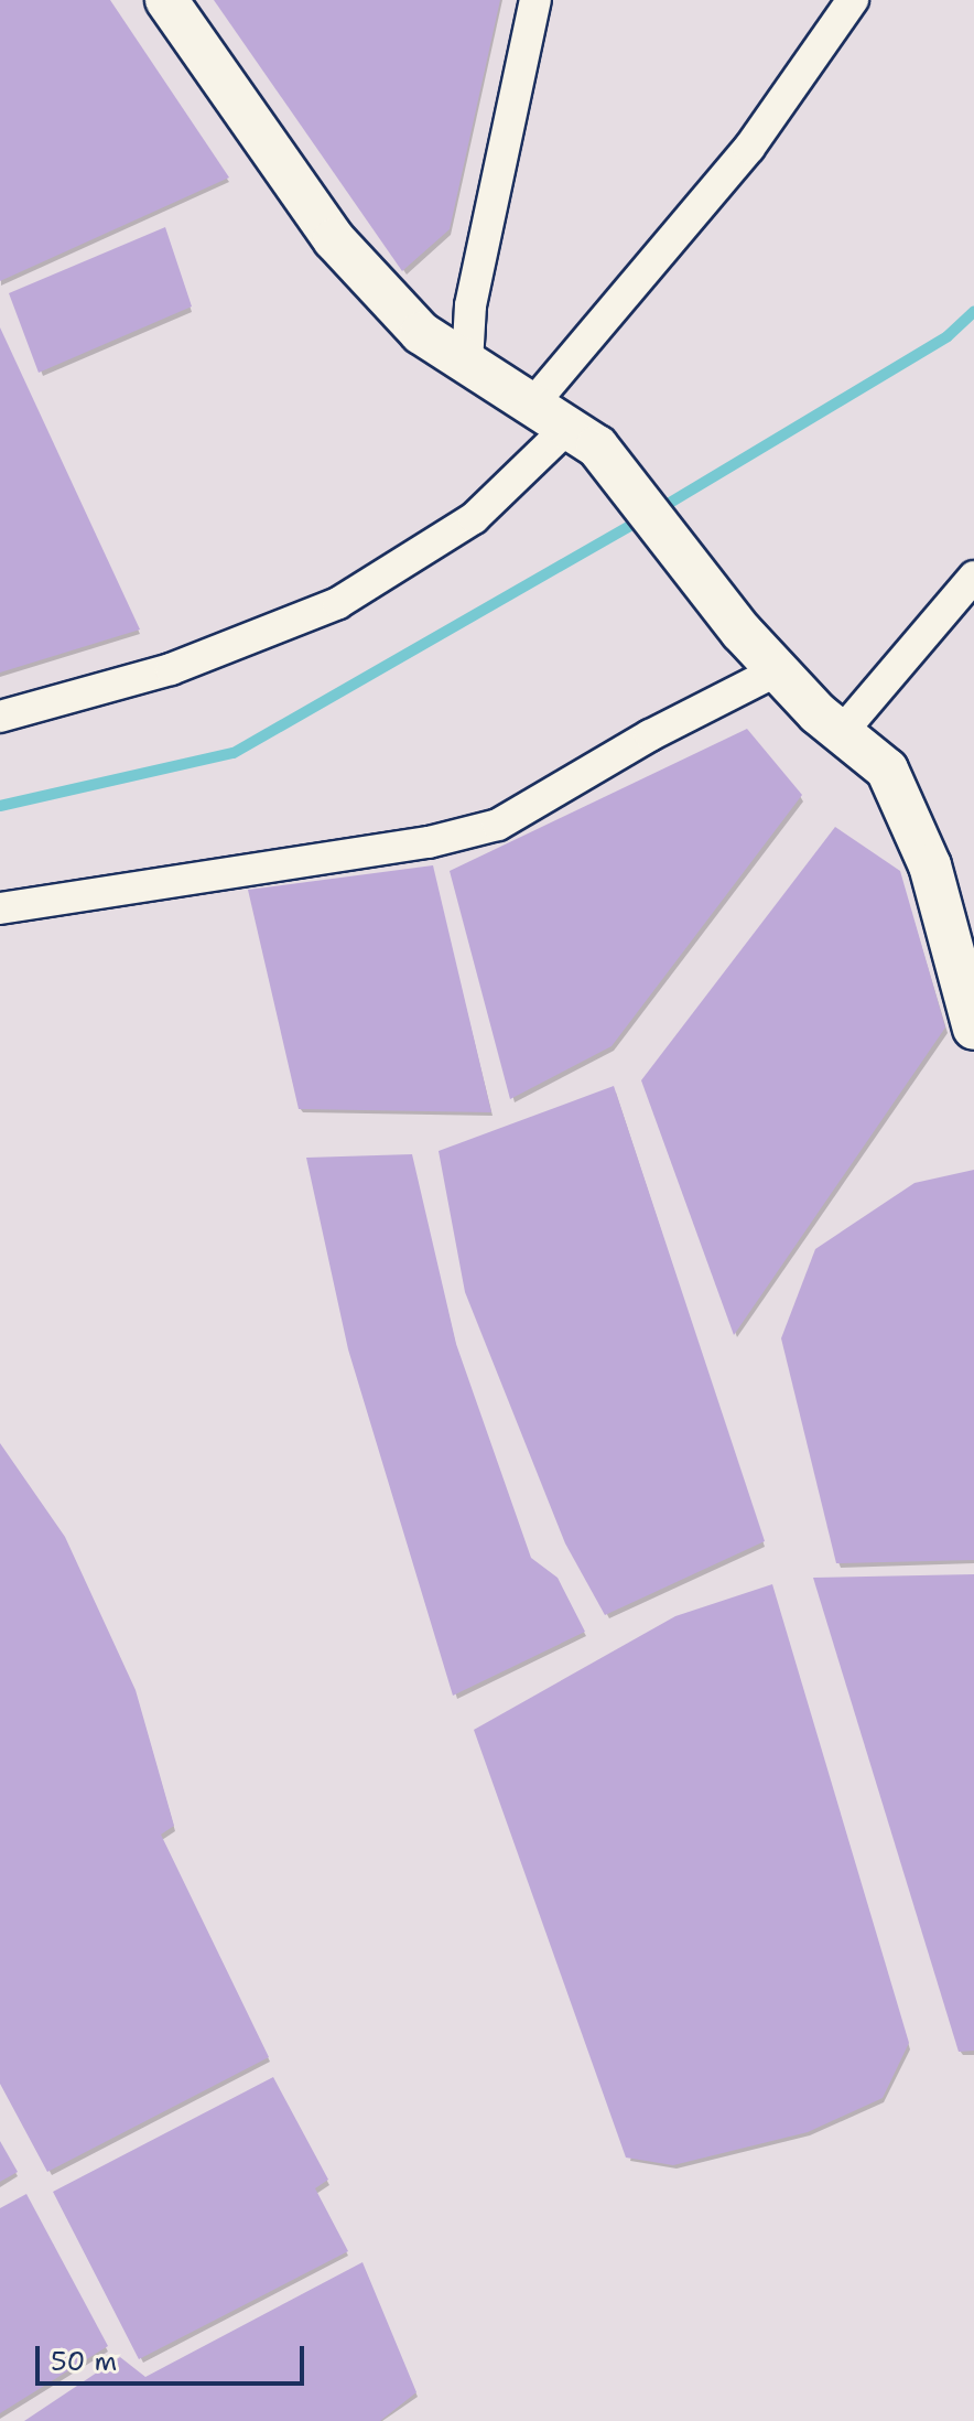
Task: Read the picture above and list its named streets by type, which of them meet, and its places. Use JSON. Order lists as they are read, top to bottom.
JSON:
{
  "scale_bar": "50 m"
}
